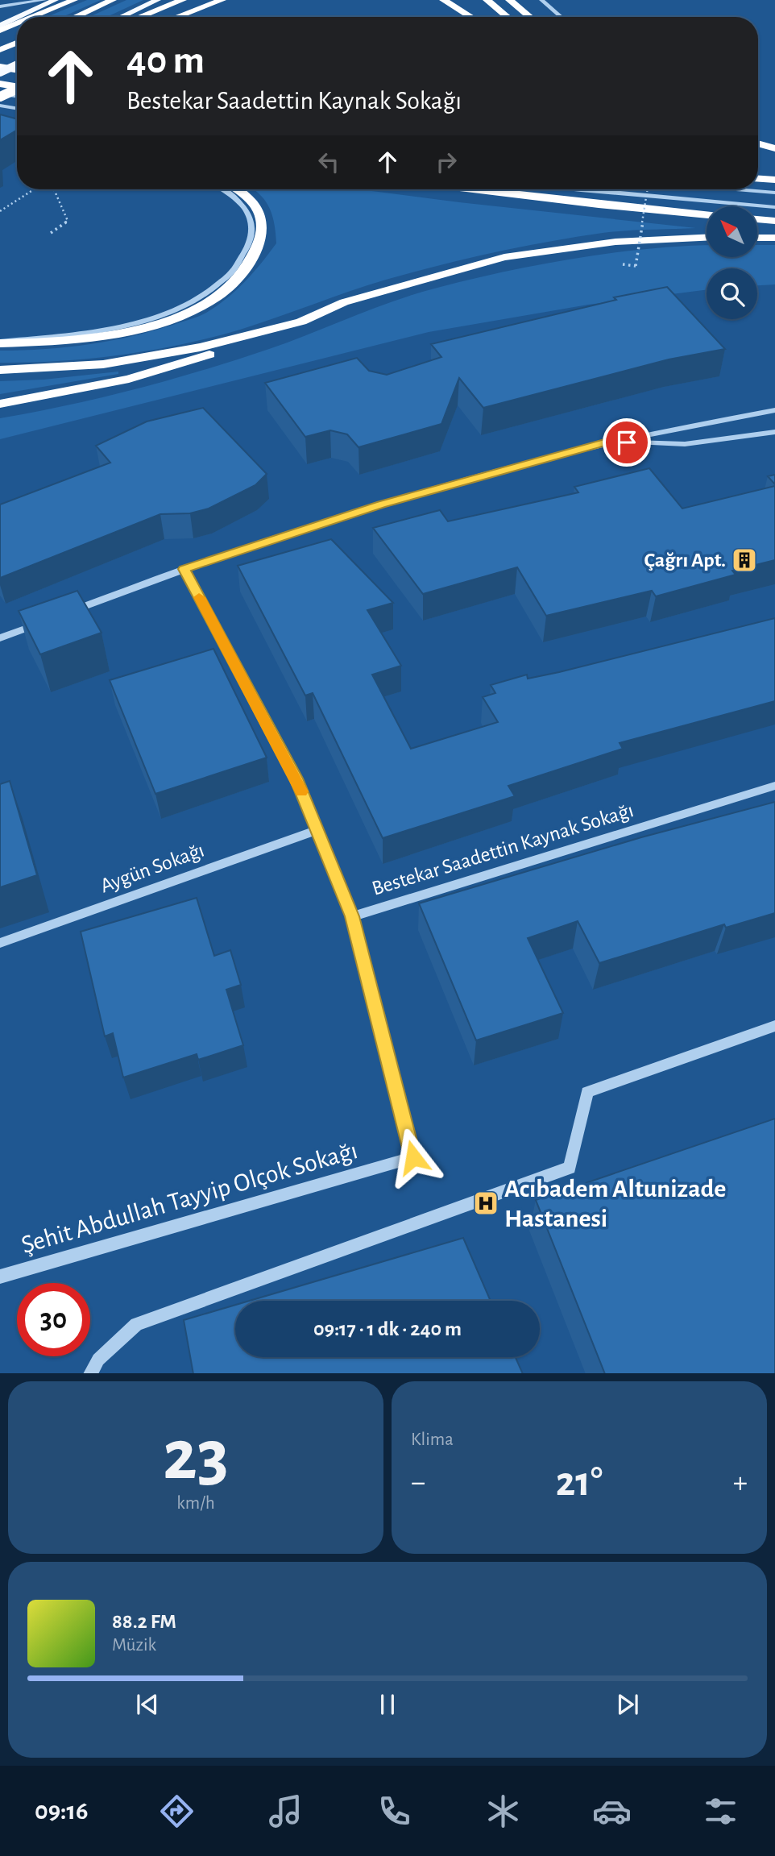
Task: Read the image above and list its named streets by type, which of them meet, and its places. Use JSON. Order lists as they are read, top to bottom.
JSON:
{
  "streets": {
    "street": ["Bestekar Saadettin Kaynak Sokağı", "Aygün Sokağı", "Şehit Abdullah Tayyip Olçok Sokağı"]
  },
  "crossings": [
    ["Bestekar Saadettin Kaynak Sokağı", "Aygün Sokağı"],
    ["Bestekar Saadettin Kaynak Sokağı", "Şehit Abdullah Tayyip Olçok Sokağı"]
  ],
  "places": {
    "building": ["Çağrı Apt."],
    "hospital": ["Acıbadem Altunizade Hastanesi"]
  },
  "north": "top left",
  "page": {
    "turn": ["40 m", "Bestekar Saadettin Kaynak Sokağı"],
    "limit": "30",
    "trip": "09:17 · 1 dk · 240 m",
    "tile": [
      ["23", "km/h"],
      "Klima"
    ],
    "heat": ["−", "21°", "+"],
    "song": ["88.2 FM", "Müzik"],
    "tabs": "09:16"
  }
}
